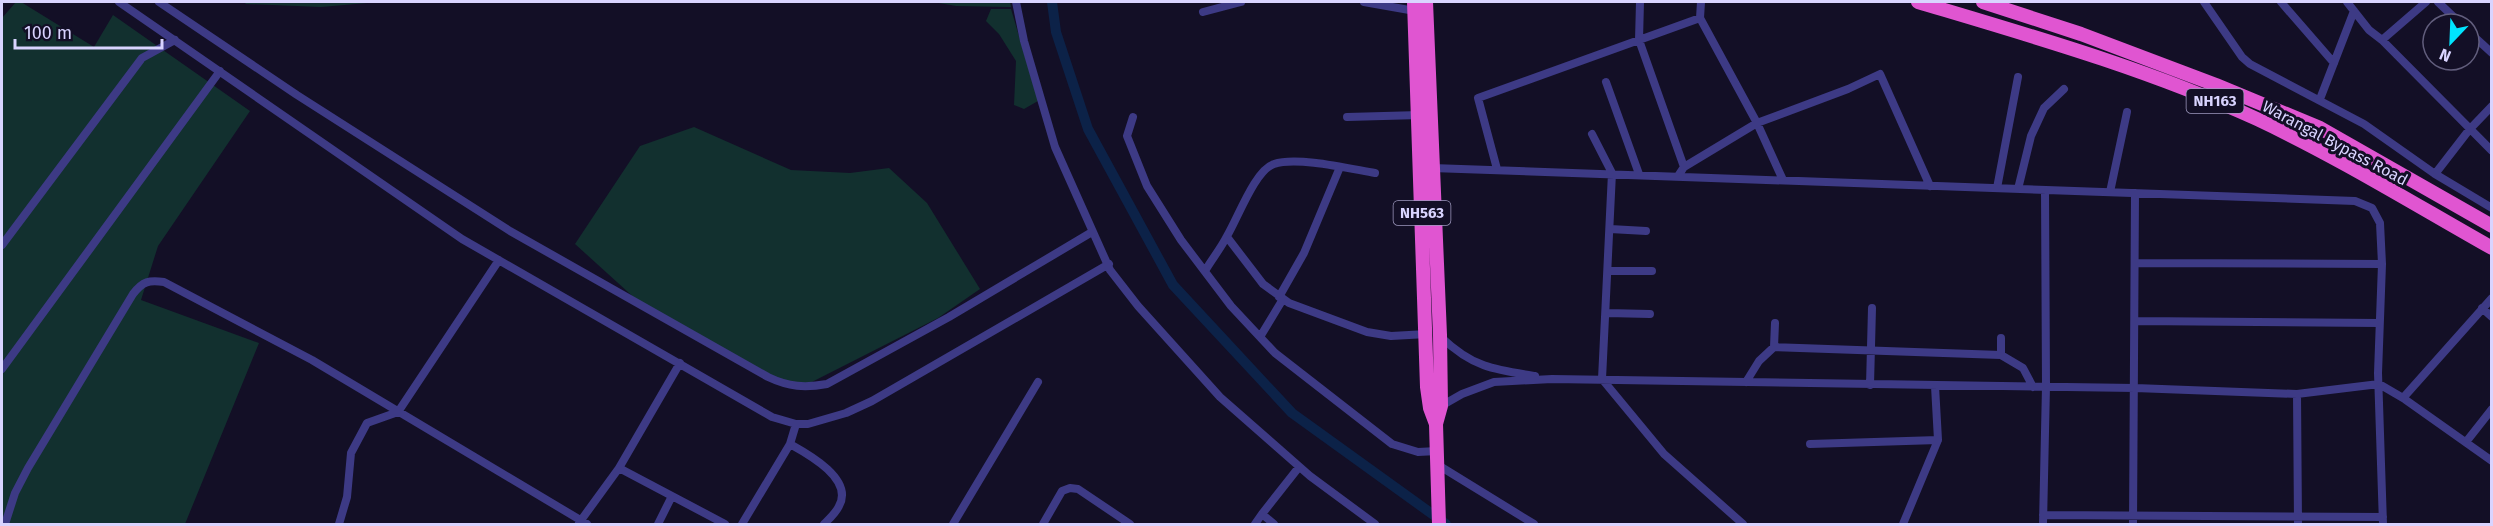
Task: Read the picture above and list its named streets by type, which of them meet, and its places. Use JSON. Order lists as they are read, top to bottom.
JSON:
{
  "streets": {
    "highway": ["NH163", "Warangal Bypass Road", "NH563"]
  },
  "scale_bar": "100 m",
  "north": "bottom left"
}
